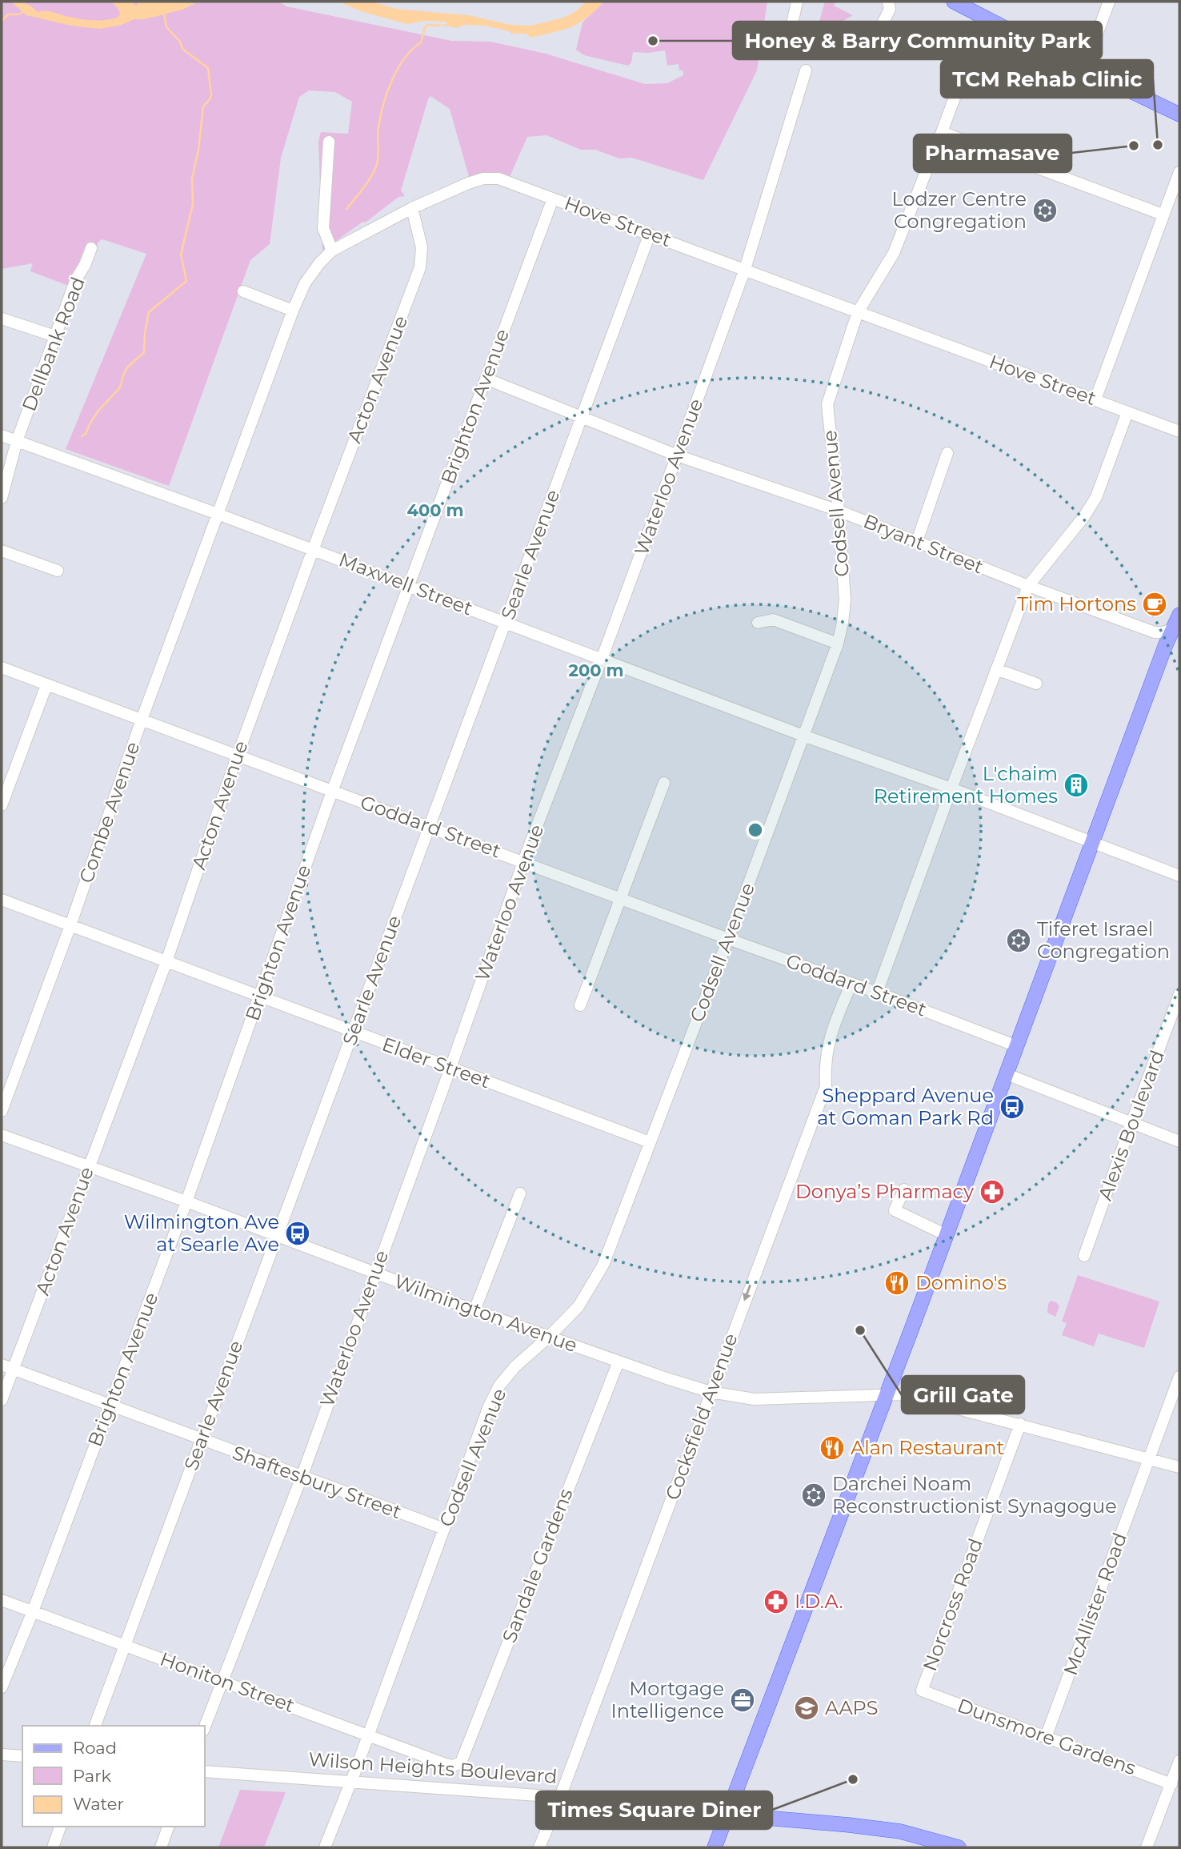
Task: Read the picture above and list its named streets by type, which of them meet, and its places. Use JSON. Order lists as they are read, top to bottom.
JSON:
{
  "streets": {
    "main road": ["Wilson Heights Boulevard"],
    "street": [
      "Hove Street",
      "Dellbank Road",
      "Acton Avenue",
      "Brighton Avenue",
      "Waterloo Avenue",
      "Codsell Avenue",
      "Bryant Street",
      "Searle Avenue",
      "Maxwell Street",
      "Combe Avenue",
      "Goddard Street",
      "Elder Street",
      "Alexis Boulevard",
      "Wilmington Avenue",
      "Cocksfield Avenue",
      "Shaftesbury Street",
      "Sandale Gardens",
      "McAllister Road",
      "Norcross Road",
      "Honiton Street",
      "Dunsmore Gardens"
    ]
  },
  "crossings": [
    ["Hove Street", "Acton Avenue"],
    ["Hove Street", "Brighton Avenue"],
    ["Hove Street", "Waterloo Avenue"],
    ["Hove Street", "Codsell Avenue"],
    ["Hove Street", "Searle Avenue"],
    ["Hove Street", "Maxwell Street"],
    ["Hove Street", "Combe Avenue"],
    ["Dellbank Road", "Maxwell Street"],
    ["Acton Avenue", "Maxwell Street"],
    ["Acton Avenue", "Goddard Street"],
    ["Acton Avenue", "Elder Street"],
    ["Acton Avenue", "Wilmington Avenue"],
    ["Acton Avenue", "Shaftesbury Street"],
    ["Brighton Avenue", "Bryant Street"],
    ["Brighton Avenue", "Maxwell Street"],
    ["Brighton Avenue", "Goddard Street"],
    ["Brighton Avenue", "Elder Street"],
    ["Brighton Avenue", "Wilmington Avenue"],
    ["Brighton Avenue", "Shaftesbury Street"],
    ["Brighton Avenue", "Honiton Street"],
    ["Waterloo Avenue", "Bryant Street"],
    ["Waterloo Avenue", "Maxwell Street"],
    ["Waterloo Avenue", "Goddard Street"],
    ["Waterloo Avenue", "Elder Street"],
    ["Waterloo Avenue", "Wilmington Avenue"],
    ["Waterloo Avenue", "Shaftesbury Street"],
    ["Waterloo Avenue", "Honiton Street"],
    ["Codsell Avenue", "Bryant Street"],
    ["Codsell Avenue", "Maxwell Street"],
    ["Codsell Avenue", "Goddard Street"],
    ["Codsell Avenue", "Elder Street"],
    ["Codsell Avenue", "Wilmington Avenue"],
    ["Codsell Avenue", "Shaftesbury Street"],
    ["Codsell Avenue", "Honiton Street"],
    ["Codsell Avenue", "Wilson Heights Boulevard"],
    ["Bryant Street", "Searle Avenue"],
    ["Searle Avenue", "Maxwell Street"],
    ["Searle Avenue", "Goddard Street"],
    ["Searle Avenue", "Elder Street"],
    ["Searle Avenue", "Wilmington Avenue"],
    ["Searle Avenue", "Shaftesbury Street"],
    ["Searle Avenue", "Honiton Street"],
    ["Maxwell Street", "Combe Avenue"],
    ["Combe Avenue", "Goddard Street"],
    ["Combe Avenue", "Elder Street"],
    ["Goddard Street", "Cocksfield Avenue"],
    ["Wilmington Avenue", "Cocksfield Avenue"],
    ["Wilmington Avenue", "Sandale Gardens"],
    ["Wilmington Avenue", "McAllister Road"],
    ["Wilmington Avenue", "Norcross Road"],
    ["Cocksfield Avenue", "Wilson Heights Boulevard"],
    ["Sandale Gardens", "Honiton Street"],
    ["McAllister Road", "Dunsmore Gardens"],
    ["Norcross Road", "Dunsmore Gardens"]
  ],
  "one_way": ["Cocksfield Avenue"],
  "places": {
    "other": [
      "Honey & Barry Community Park",
      "TCM Rehab Clinic",
      "Pharmasave",
      "Grill Gate",
      "Times Square Diner"
    ],
    "synagogue": ["Lodzer Centre Congregation", "Tiferet Israel Congregation", "Darchei Noam Reconstructionist Synagogue"],
    "cafe": ["Tim Hortons"],
    "building": ["L'chaim Retirement Homes"],
    "bus stop": ["Sheppard Avenue at Goman Park Rd", "Wilmington Ave at Searle Ave"],
    "pharmacy": ["Donya’s Pharmacy", "I.D.A."],
    "restaurant": ["Domino's", "Alan Restaurant"],
    "office": ["Mortgage Intelligence"],
    "school or university": ["AAPS"]
  },
  "legend": ["Road", "Park", "Water"],
  "rings": ["400 m", "200 m"]
}
